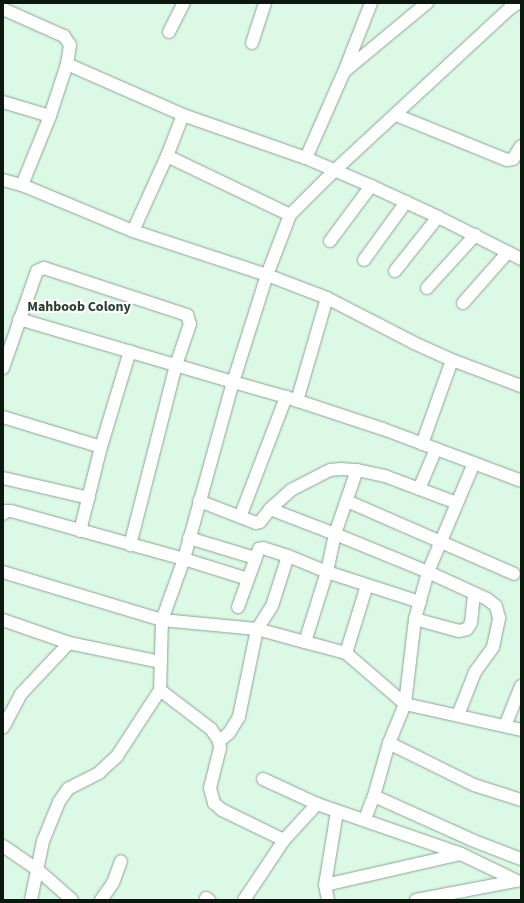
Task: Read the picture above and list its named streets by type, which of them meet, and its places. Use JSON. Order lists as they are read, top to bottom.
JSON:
{
  "districts": ["Mahboob Colony"]
}
